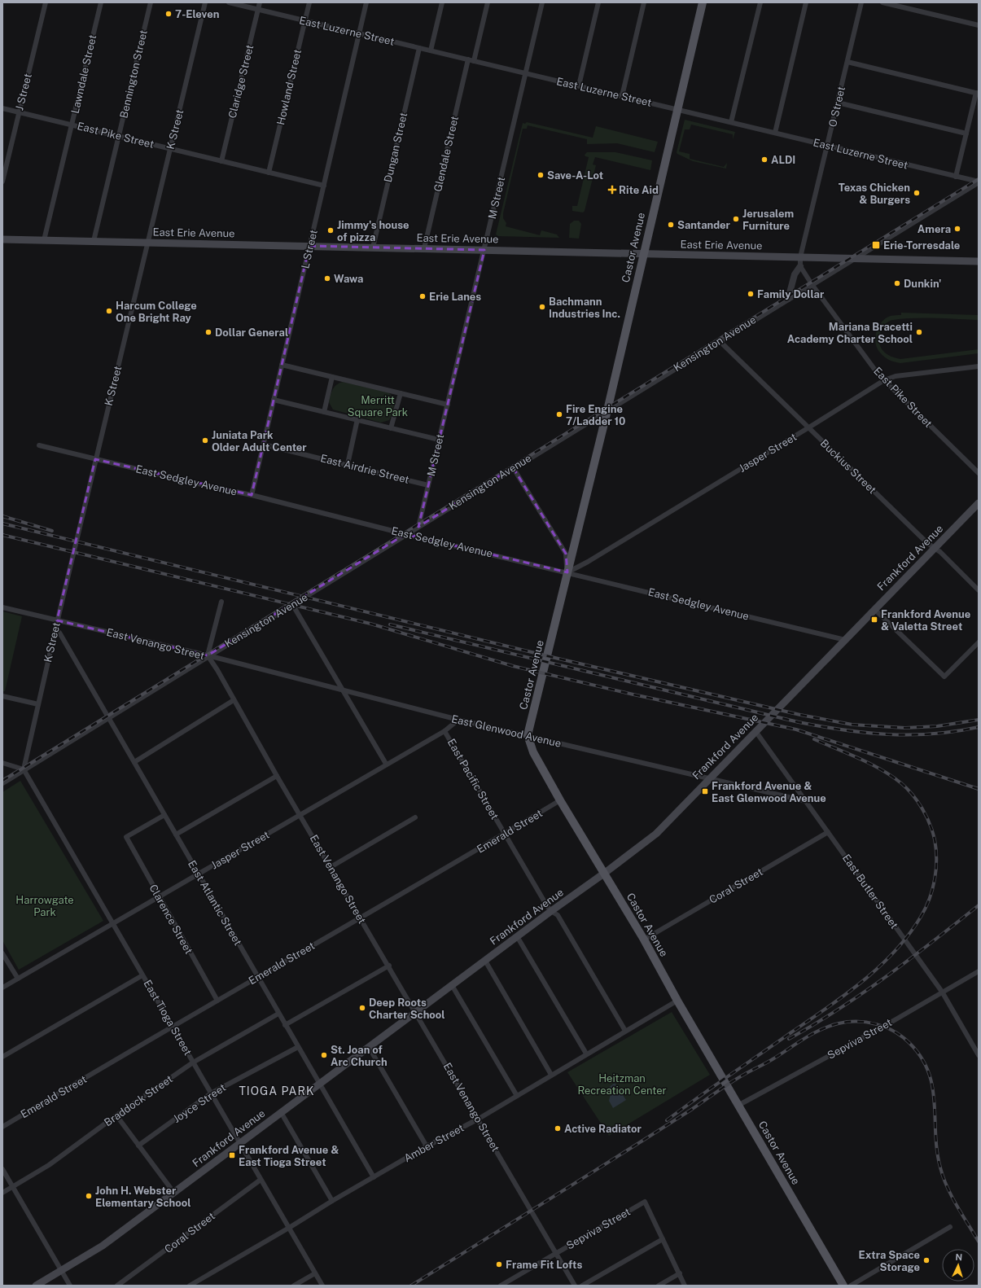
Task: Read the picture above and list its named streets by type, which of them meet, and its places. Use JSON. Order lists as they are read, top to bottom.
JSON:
{
  "streets": {
    "main road": ["East Erie Avenue", "Castor Avenue", "Frankford Avenue"],
    "street": [
      "East Luzerne Street",
      "Lawndale Street",
      "Bennington Street",
      "Claridge Street",
      "Howland Street",
      "J Street",
      "O Street",
      "K Street",
      "East Pike Street",
      "Dungan Street",
      "Glendale Street",
      "M Street",
      "L Street",
      "Kensington Avenue",
      "Jasper Street",
      "Buckius Street",
      "East Airdrie Street",
      "East Sedgley Avenue",
      "East Venango Street",
      "East Glenwood Avenue",
      "East Pacific Street",
      "Emerald Street",
      "Coral Street",
      "East Butler Street",
      "East Atlantic Street",
      "Clarence Street",
      "East Tioga Street",
      "Sepviva Street",
      "Braddock Street",
      "Joyce Street",
      "Amber Street"
    ]
  },
  "crossings": [
    ["East Luzerne Street", "Claridge Street"],
    ["East Luzerne Street", "Howland Street"],
    ["East Luzerne Street", "O Street"],
    ["East Luzerne Street", "Dungan Street"],
    ["East Luzerne Street", "Glendale Street"],
    ["East Luzerne Street", "M Street"],
    ["East Luzerne Street", "Castor Avenue"],
    ["East Luzerne Street", "L Street"],
    ["East Luzerne Street", "Kensington Avenue"],
    ["Lawndale Street", "East Pike Street"],
    ["Lawndale Street", "East Erie Avenue"],
    ["Bennington Street", "East Pike Street"],
    ["Bennington Street", "East Erie Avenue"],
    ["Claridge Street", "East Pike Street"],
    ["Howland Street", "East Pike Street"],
    ["J Street", "East Pike Street"],
    ["O Street", "East Erie Avenue"],
    ["K Street", "East Pike Street"],
    ["K Street", "East Erie Avenue"],
    ["K Street", "Kensington Avenue"],
    ["K Street", "East Sedgley Avenue"],
    ["K Street", "East Venango Street"],
    ["K Street", "East Atlantic Street"],
    ["K Street", "East Tioga Street"],
    ["East Pike Street", "L Street"],
    ["East Pike Street", "Kensington Avenue"],
    ["East Pike Street", "Jasper Street"],
    ["Dungan Street", "East Erie Avenue"],
    ["Glendale Street", "East Erie Avenue"],
    ["M Street", "East Erie Avenue"],
    ["M Street", "Kensington Avenue"],
    ["M Street", "East Airdrie Street"],
    ["East Erie Avenue", "Castor Avenue"],
    ["East Erie Avenue", "L Street"],
    ["East Erie Avenue", "Kensington Avenue"],
    ["Castor Avenue", "Kensington Avenue"],
    ["Castor Avenue", "Jasper Street"],
    ["Castor Avenue", "East Sedgley Avenue"],
    ["Castor Avenue", "Frankford Avenue"],
    ["Castor Avenue", "East Glenwood Avenue"],
    ["Castor Avenue", "Emerald Street"],
    ["Castor Avenue", "Coral Street"],
    ["Castor Avenue", "Sepviva Street"],
    ["Castor Avenue", "Amber Street"],
    ["L Street", "East Airdrie Street"],
    ["L Street", "East Sedgley Avenue"],
    ["Kensington Avenue", "Buckius Street"],
    ["Kensington Avenue", "East Sedgley Avenue"],
    ["Kensington Avenue", "East Venango Street"],
    ["Kensington Avenue", "East Glenwood Avenue"],
    ["Kensington Avenue", "East Atlantic Street"],
    ["Kensington Avenue", "East Tioga Street"],
    ["Jasper Street", "Buckius Street"],
    ["Jasper Street", "East Sedgley Avenue"],
    ["Jasper Street", "East Venango Street"],
    ["Jasper Street", "East Glenwood Avenue"],
    ["Jasper Street", "East Pacific Street"],
    ["Jasper Street", "East Atlantic Street"],
    ["Jasper Street", "Clarence Street"],
    ["Jasper Street", "East Tioga Street"],
    ["Buckius Street", "Frankford Avenue"],
    ["East Sedgley Avenue", "Frankford Avenue"],
    ["Frankford Avenue", "East Venango Street"],
    ["Frankford Avenue", "East Glenwood Avenue"],
    ["Frankford Avenue", "East Pacific Street"],
    ["Frankford Avenue", "East Butler Street"],
    ["Frankford Avenue", "East Atlantic Street"],
    ["Frankford Avenue", "East Tioga Street"],
    ["East Venango Street", "East Glenwood Avenue"],
    ["East Venango Street", "Emerald Street"],
    ["East Venango Street", "Sepviva Street"],
    ["East Venango Street", "Amber Street"],
    ["East Glenwood Avenue", "East Butler Street"],
    ["East Pacific Street", "Emerald Street"],
    ["East Pacific Street", "Amber Street"],
    ["Emerald Street", "East Atlantic Street"],
    ["Emerald Street", "Clarence Street"],
    ["Emerald Street", "East Tioga Street"],
    ["Coral Street", "East Butler Street"],
    ["Coral Street", "East Tioga Street"],
    ["East Butler Street", "Sepviva Street"],
    ["East Atlantic Street", "Clarence Street"],
    ["East Atlantic Street", "Braddock Street"],
    ["East Atlantic Street", "Joyce Street"],
    ["East Atlantic Street", "Amber Street"],
    ["East Tioga Street", "Braddock Street"],
    ["East Tioga Street", "Joyce Street"],
    ["East Tioga Street", "Amber Street"]
  ],
  "districts": ["TIOGA PARK"],
  "parks": ["Merritt Square Park", "Harrowgate Park", "Heitzman Recreation Center"],
  "places": {
    "other": [
      "7-Eleven",
      "ALDI",
      "Save-A-Lot",
      "Texas Chicken & Burgers",
      "Jerusalem Furniture",
      "Santander",
      "Amera",
      "Jimmy's house of pizza",
      "Wawa",
      "Dunkin'",
      "Family Dollar",
      "Erie Lanes",
      "Bachmann Industries Inc.",
      "Harcum College One Bright Ray",
      "Dollar General",
      "Mariana Bracetti Academy Charter School",
      "Fire Engine 7/Ladder 10",
      "Juniata Park Older Adult Center",
      "Deep Roots Charter School",
      "St. Joan of Arc Church",
      "Active Radiator",
      "John H. Webster Elementary School",
      "Extra Space Storage",
      "Frame Fit Lofts"
    ],
    "health": ["Rite Aid"],
    "transit": [
      "Erie-Torresdale",
      "Frankford Avenue & Valetta Street",
      "Frankford Avenue & East Glenwood Avenue",
      "Frankford Avenue & East Tioga Street"
    ]
  },
  "north": "top"
}
